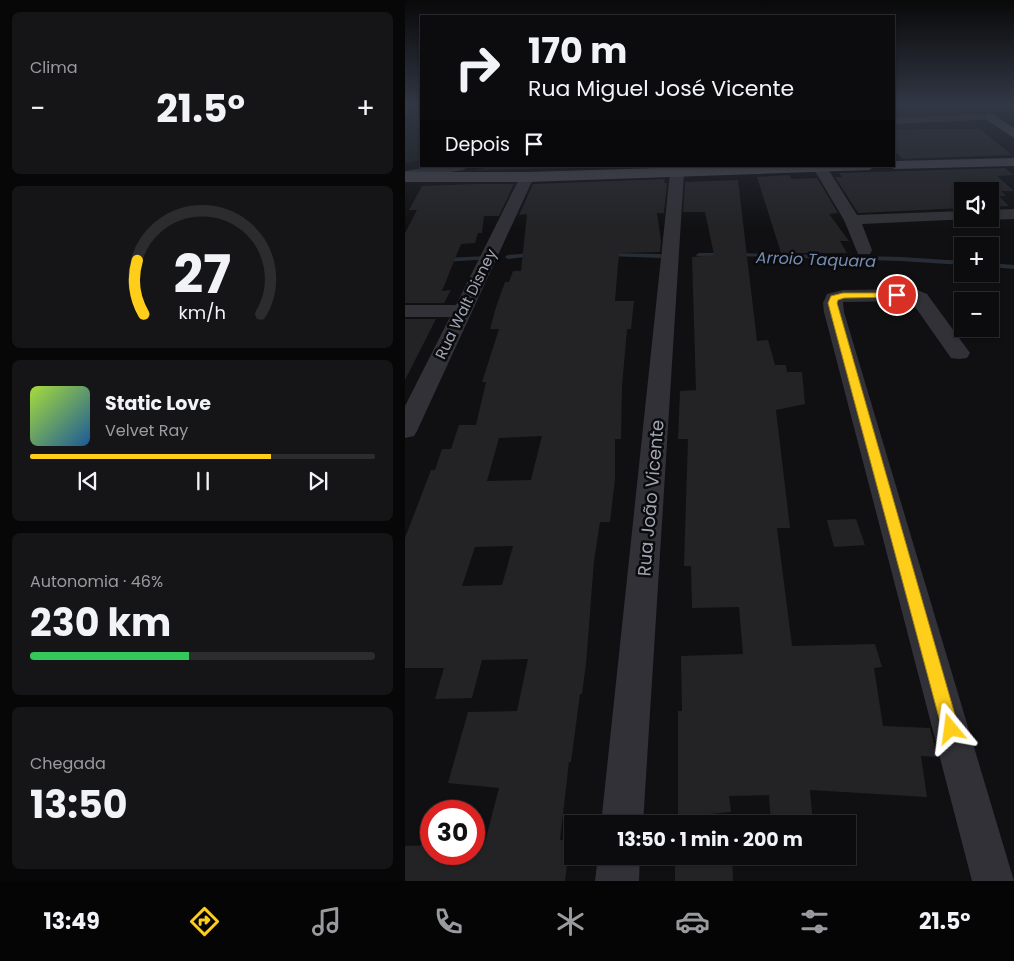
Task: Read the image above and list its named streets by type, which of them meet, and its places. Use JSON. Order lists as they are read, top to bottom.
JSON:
{
  "streets": {
    "street": ["Rua Walt Disney", "Rua João Vicente"]
  },
  "water": ["Arroio Taquara"],
  "page": {
    "tile": [
      "Clima",
      ["Autonomia · 46%", "230 km"],
      ["Chegada", "13:50"]
    ],
    "turn": ["170 m", "Rua Miguel José Vicente"],
    "heat": ["−", "21.5°", "+"],
    "then": "Depois",
    "map_buttons": ["+", "−"],
    "song": ["Static Love", "Velvet Ray"],
    "limit": "30",
    "trip": "13:50 · 1 min · 200 m",
    "tabs": ["13:49", "21.5°"],
    "gauge": ["27", "km/h"]
  }
}
